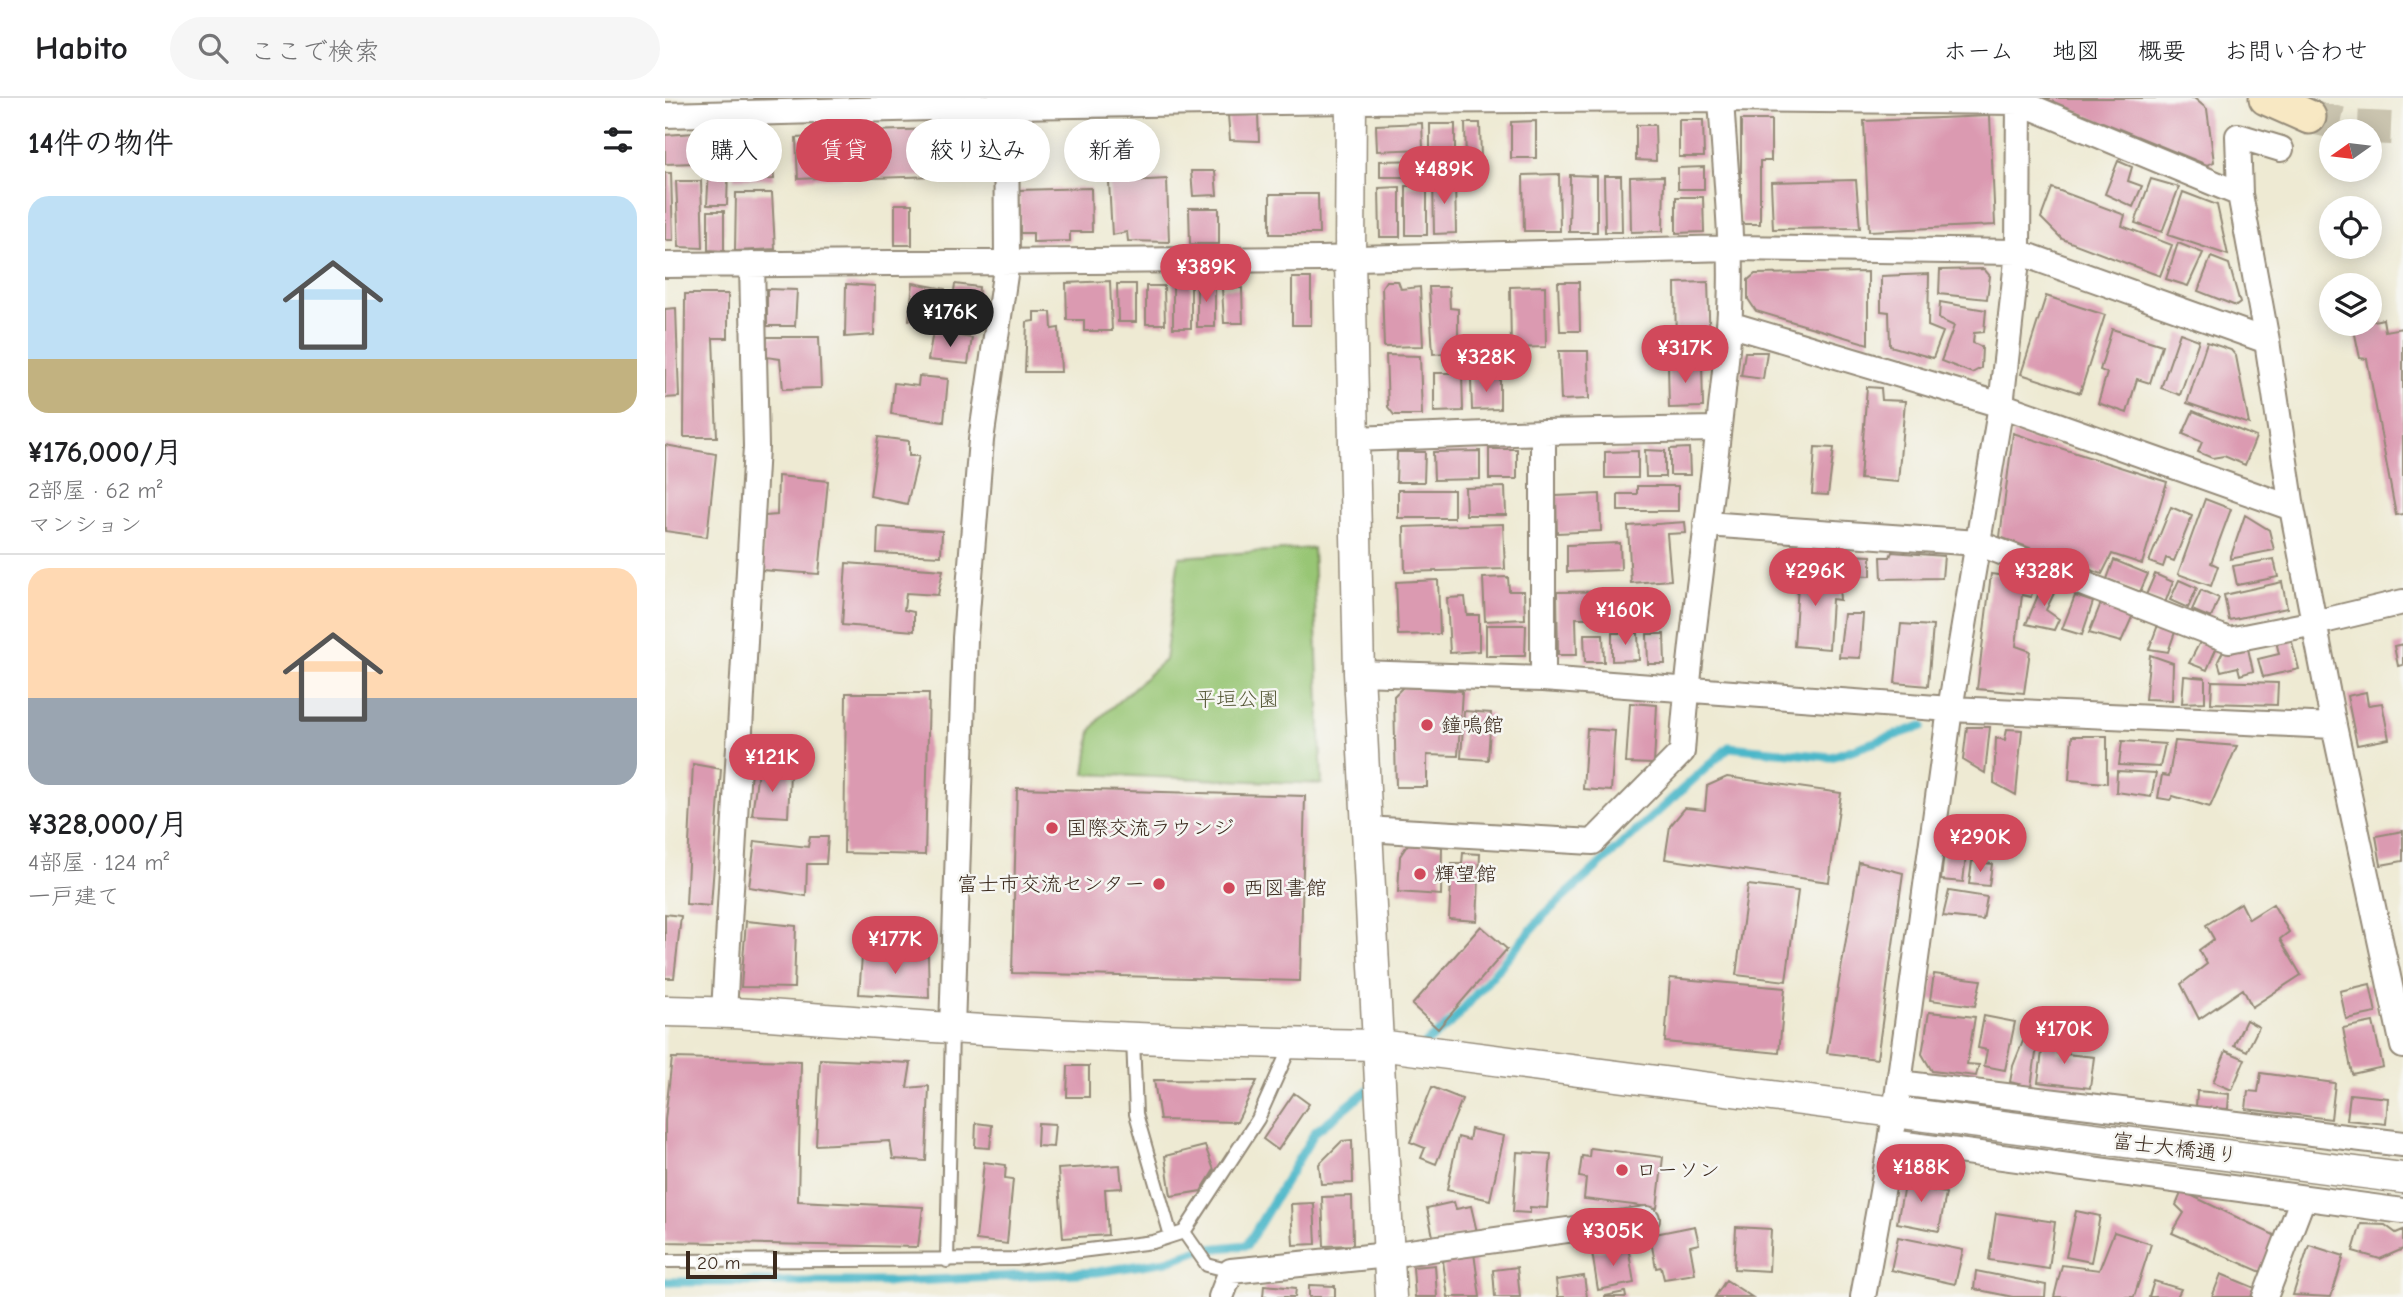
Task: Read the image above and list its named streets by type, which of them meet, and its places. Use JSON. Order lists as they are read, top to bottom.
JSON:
{
  "streets": {
    "street": ["富士大橋通り"]
  },
  "parks": ["平垣公園"],
  "places": [
    "鐘鳴館",
    "国際交流ラウンジ",
    "輝望館",
    "富士市交流センター",
    "西図書館",
    "ローソン"
  ],
  "scale_bar": "20 m",
  "north": "left",
  "page": {
    "header": "Habito",
    "search": "ここで検索",
    "nav": [
      "ホーム",
      "地図",
      "概要",
      "お問い合わせ"
    ],
    "heading": "14件の物件",
    "chip": [
      "購入",
      "賃貸",
      "絞り込み",
      "新着"
    ],
    "price": [
      "¥489K",
      "¥389K",
      "¥176K",
      "¥317K",
      "¥328K",
      "¥296K",
      "¥328K",
      "¥160K",
      "¥121K",
      "¥290K",
      "¥177K",
      "¥170K",
      "¥188K",
      "¥305K"
    ],
    "list": [
      {
        "name": "¥176,000/月",
        "note": "2部屋 · 62 m² · マンション"
      },
      {
        "name": "¥328,000/月",
        "note": "4部屋 · 124 m² · 一戸建て"
      }
    ],
    "scale": "20 m"
  }
}
